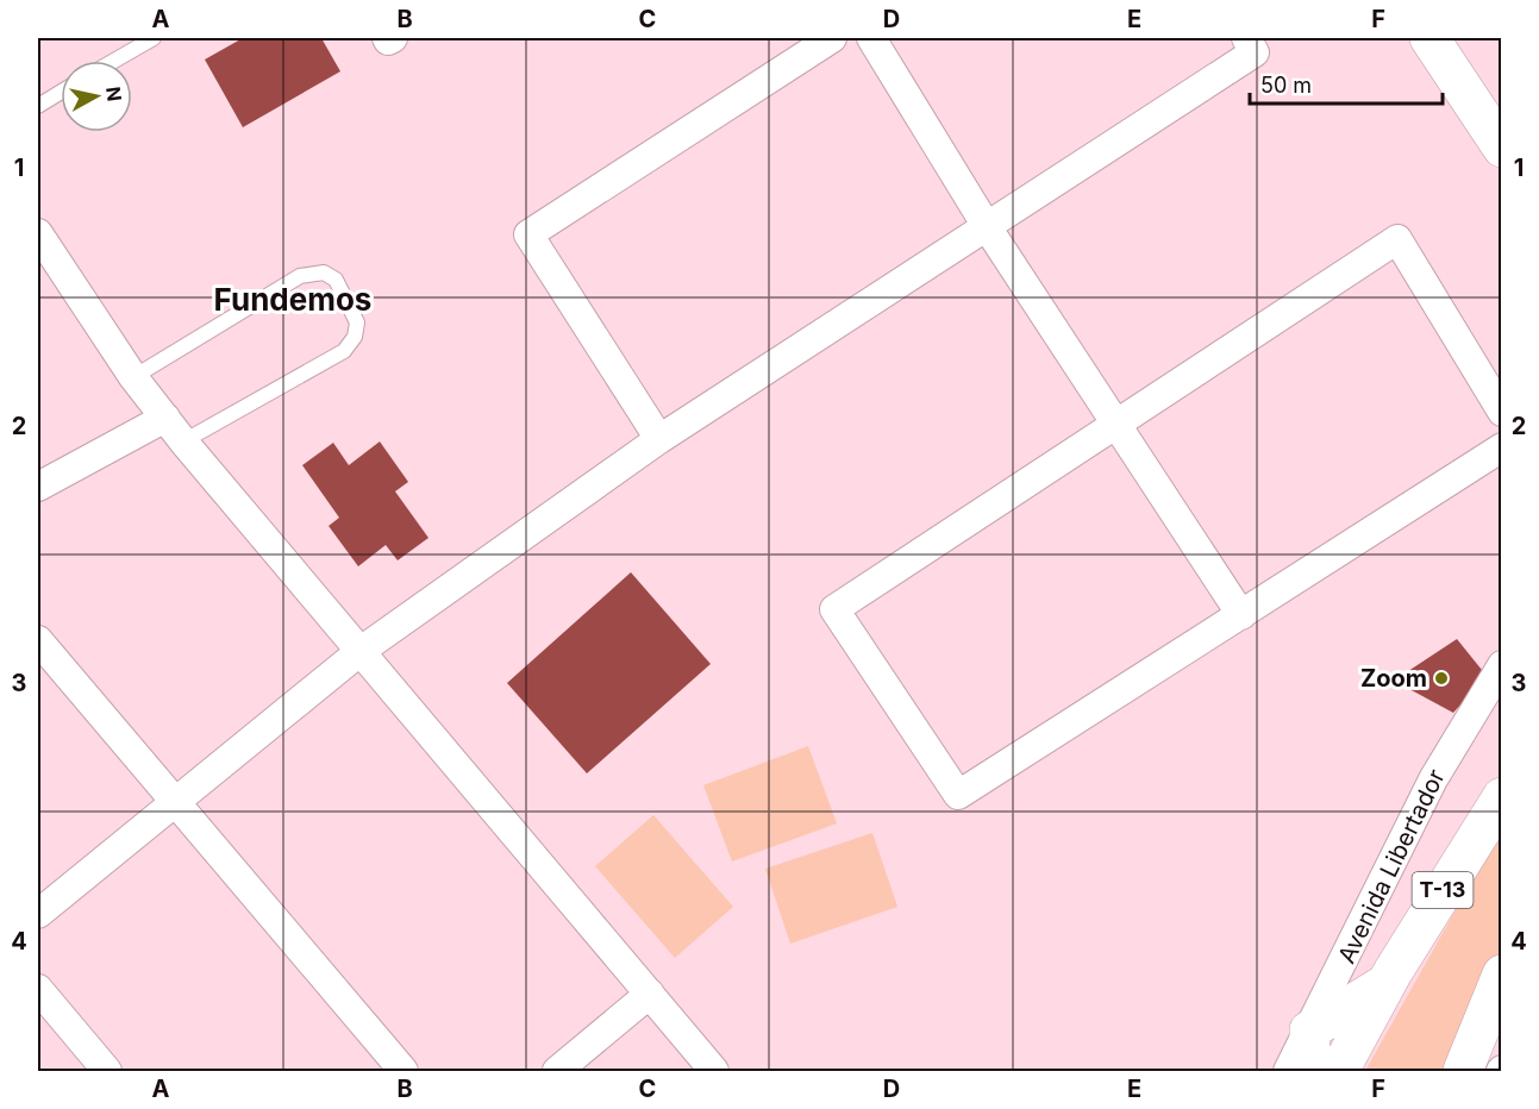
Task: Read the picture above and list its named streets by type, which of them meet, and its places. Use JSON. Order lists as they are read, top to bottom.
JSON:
{
  "streets": {
    "main road": ["Avenida Libertador", "T-13"]
  },
  "districts": ["Fundemos"],
  "places": ["Zoom"],
  "scale_bar": "50 m",
  "north": "right",
  "grid": {
    "columns": [
      "A",
      "B",
      "C",
      "D",
      "E",
      "F"
    ],
    "rows": [
      "1",
      "2",
      "3",
      "4"
    ]
  }
}
